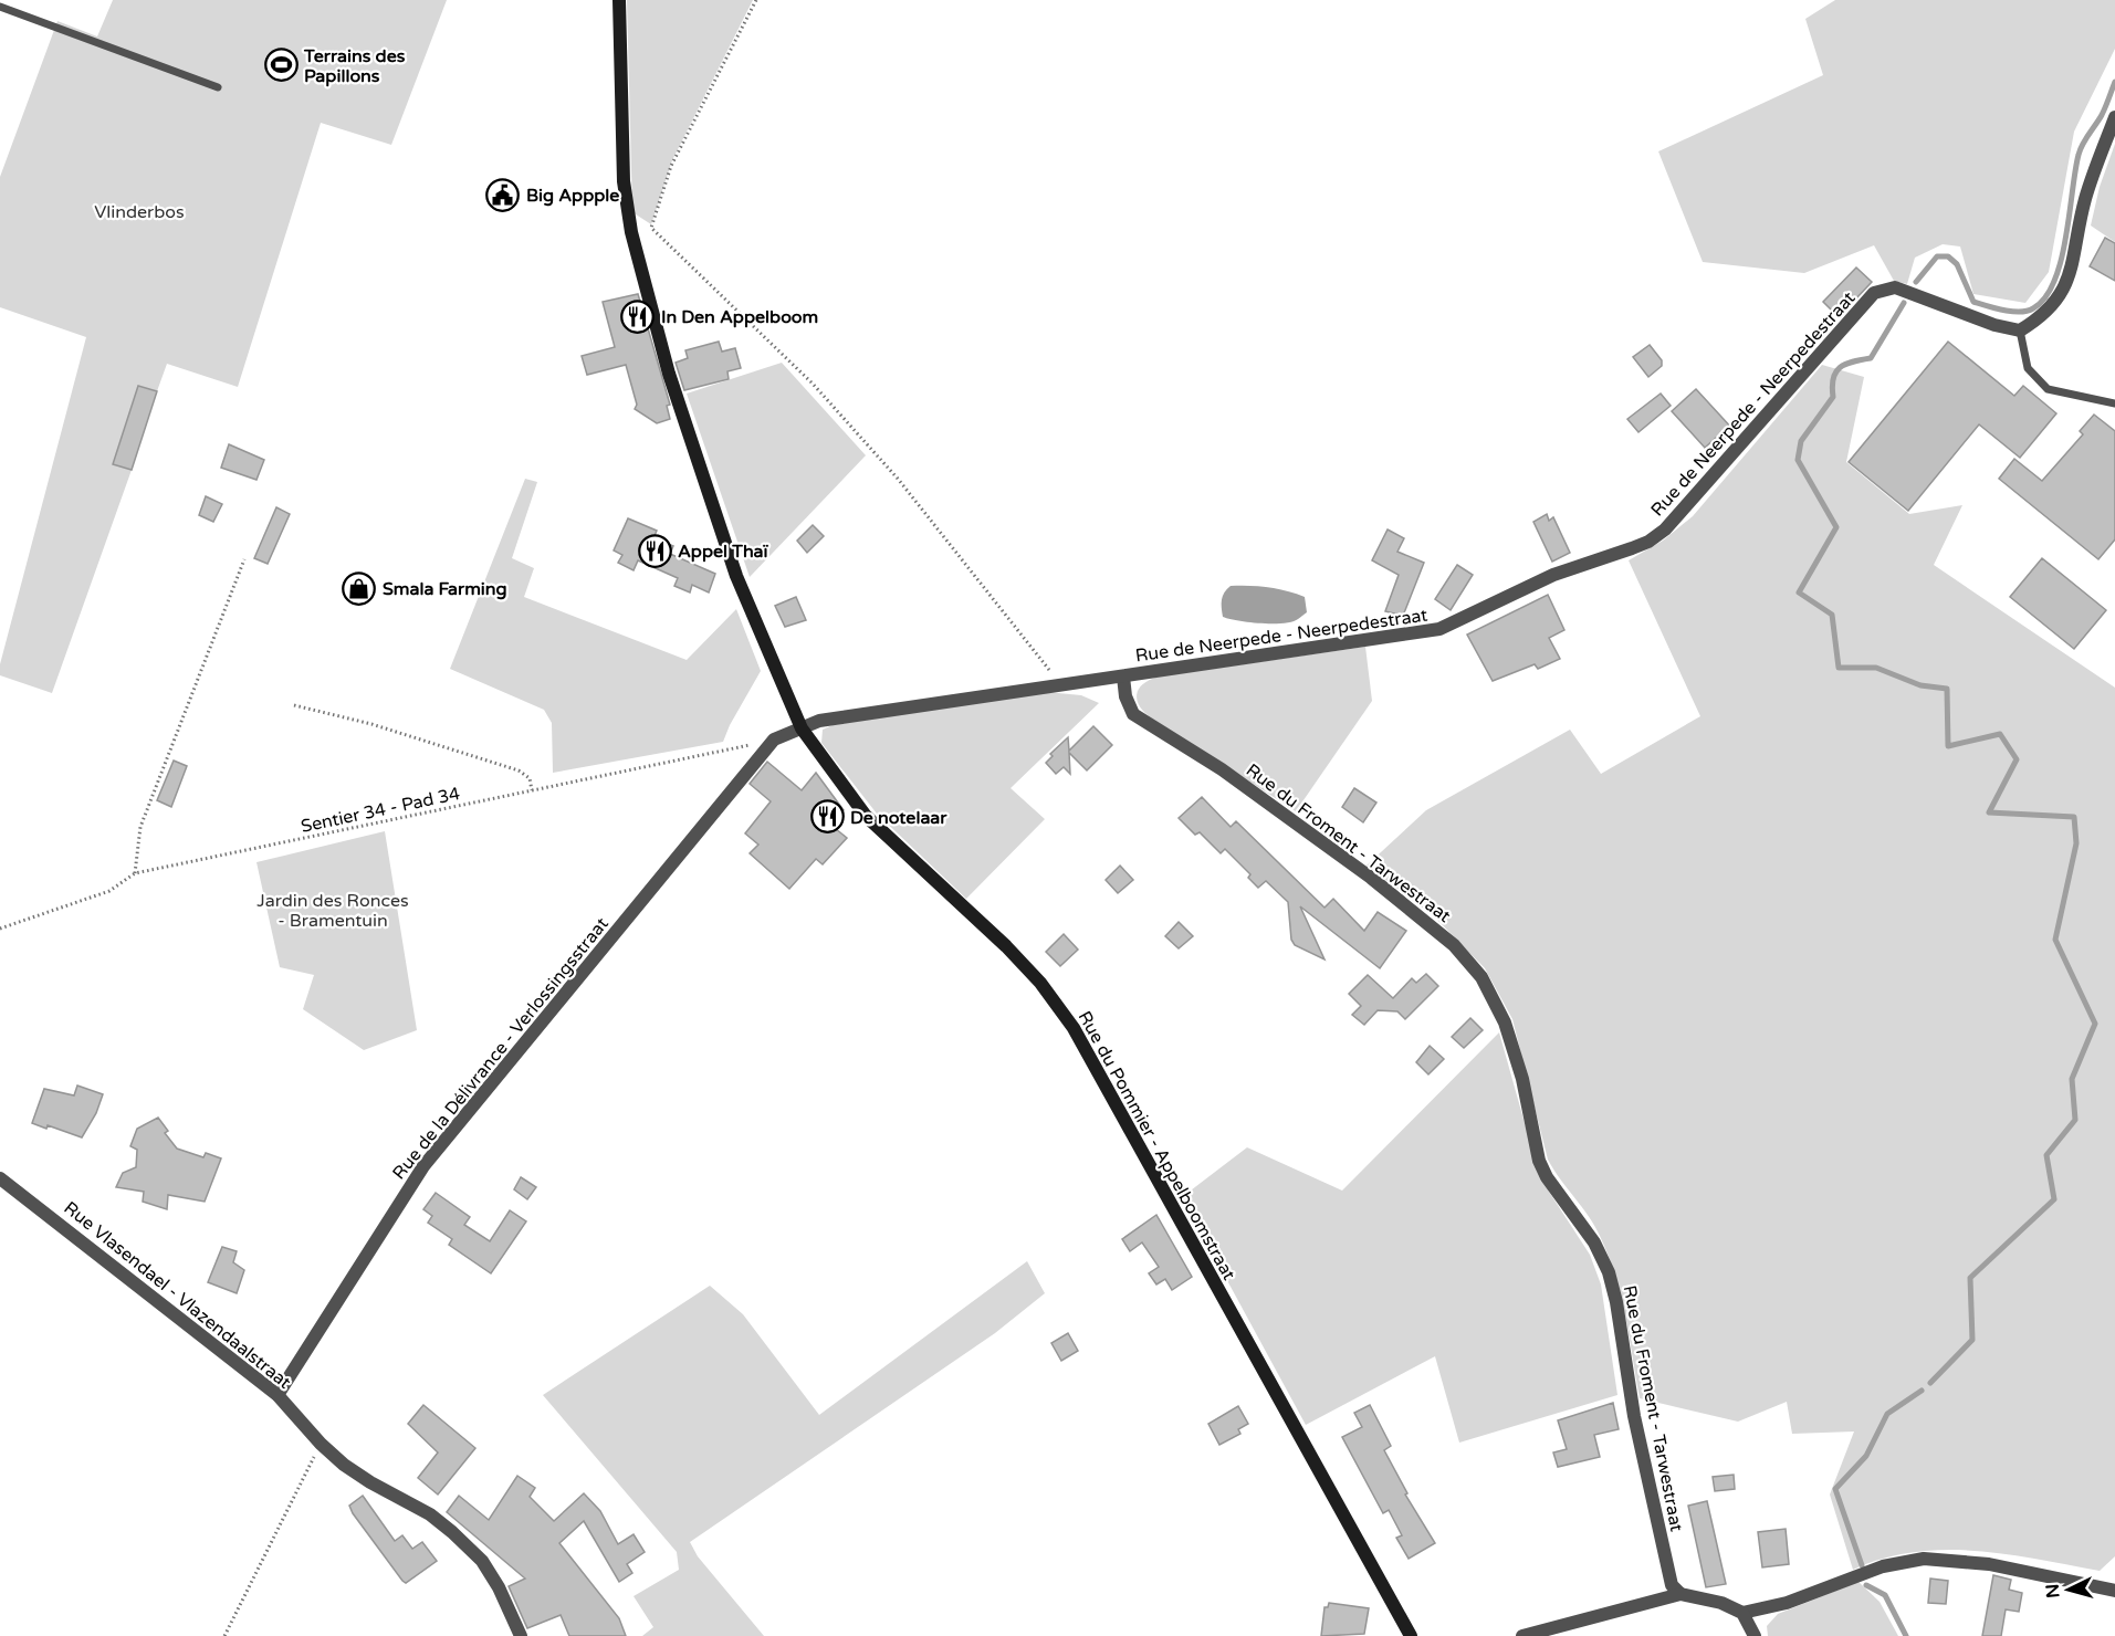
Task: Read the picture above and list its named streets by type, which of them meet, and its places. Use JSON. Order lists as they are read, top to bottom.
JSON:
{
  "streets": {
    "street": [
      "Rue de Neerpede - Neerpedestraat",
      "Rue du Froment - Tarwestraat",
      "Rue de la Délivrance - Verlossingsstraat",
      "Rue du Pommier - Appelboomstraat",
      "Rue Vlasendael - Vlazendaalstraat"
    ],
    "path": ["Sentier 34 - Pad 34"]
  },
  "crossings": [
    ["Rue de Neerpede - Neerpedestraat", "Sentier 34 - Pad 34"],
    ["Rue de Neerpede - Neerpedestraat", "Rue du Froment - Tarwestraat"],
    ["Rue de Neerpede - Neerpedestraat", "Rue de la Délivrance - Verlossingsstraat"],
    ["Rue de Neerpede - Neerpedestraat", "Rue du Pommier - Appelboomstraat"],
    ["Sentier 34 - Pad 34", "Rue de la Délivrance - Verlossingsstraat"],
    ["Rue de la Délivrance - Verlossingsstraat", "Rue Vlasendael - Vlazendaalstraat"]
  ],
  "parks": ["Vlinderbos", "Jardin des Ronces - Bramentuin"],
  "places": {
    "sports": ["Terrains des Papillons"],
    "public building": ["Big Appple"],
    "restaurant": ["In Den Appelboom", "Appel Thaï", "De notelaar"],
    "shop": ["Smala Farming"]
  },
  "north": "left"
}
